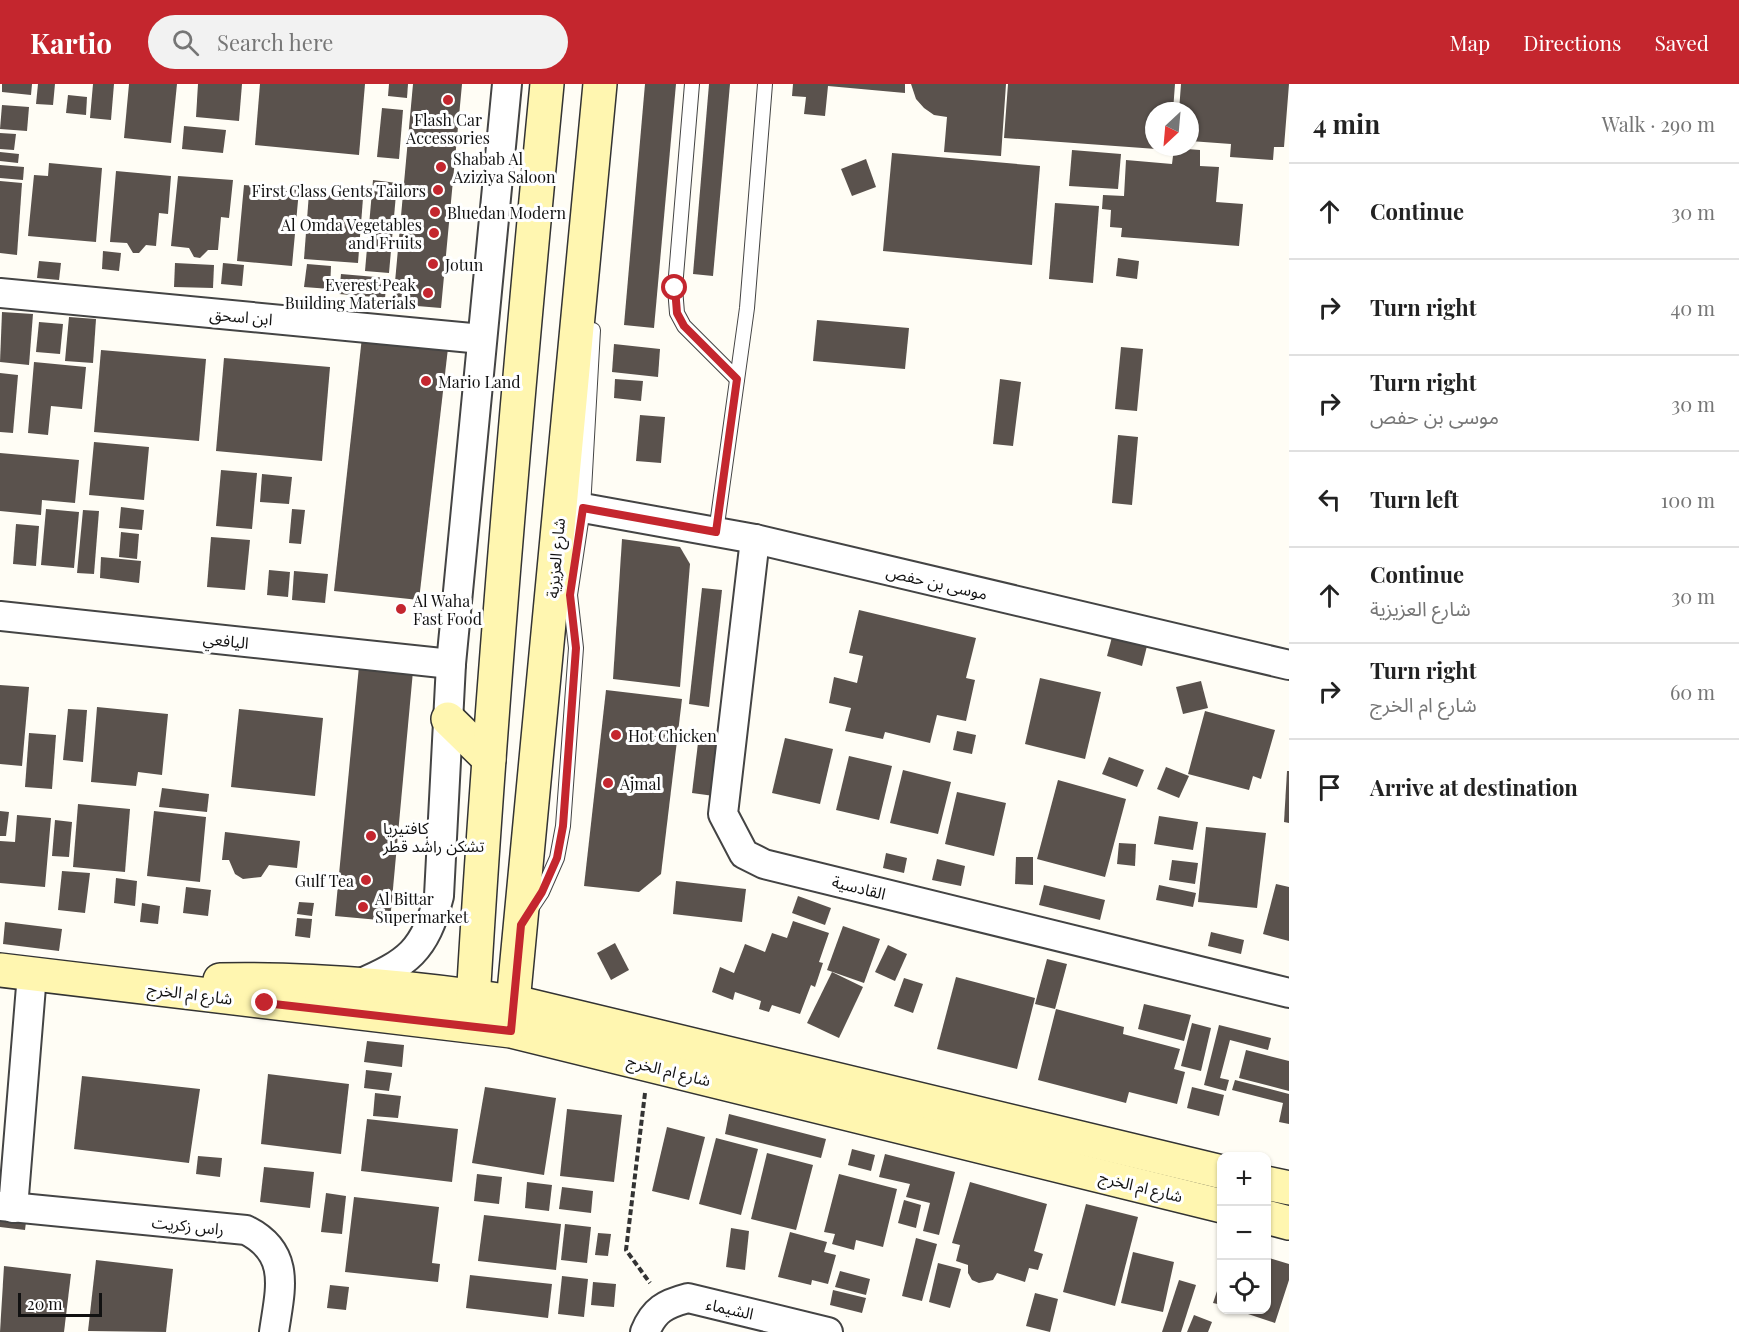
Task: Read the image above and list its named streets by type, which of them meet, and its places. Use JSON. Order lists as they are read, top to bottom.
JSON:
{
  "streets": {
    "street": [
      "ابن اسحق",
      "شارع العزيزية",
      "موسى بن حفص",
      "اليافعي",
      "القادسية",
      "شارع ام الخرج",
      "راس زكريت",
      "الشيماء"
    ]
  },
  "crossings": [
    ["شارع العزيزية", "شارع ام الخرج"],
    ["موسى بن حفص", "القادسية"],
    ["شارع ام الخرج", "راس زكريت"]
  ],
  "places": [
    "Flash Car Accessories",
    "Shabab Al Aziziya Saloon",
    "First Class Gents Tailors",
    "Bluedan Modern",
    "Al Omda Vegetables and Fruits",
    "Jotun",
    "Everest Peak Building Materials",
    "Mario Land",
    "Al Waha Fast Food",
    "Hot Chicken",
    "Ajmal",
    "كافتيريا تشكن راشد قطر",
    "Gulf Tea",
    "Al Bittar Supermarket"
  ],
  "scale_bar": "20 m",
  "north": "bottom left",
  "page": {
    "header": "Kartio",
    "search": "Search here",
    "nav": ["Map", "Directions", "Saved"],
    "heading": ["4 min", "Walk · 290 m"],
    "list": [
      ["Continue", "30 m"],
      ["Turn right", "40 m"],
      ["Turn right", "موسى بن حفص", "30 m"],
      ["Turn left", "100 m"],
      ["Continue", "شارع العزيزية", "30 m"],
      ["Turn right", "شارع ام الخرج", "60 m"],
      "Arrive at destination"
    ],
    "map_buttons": ["+", "−"],
    "scale": "20 m"
  }
}
